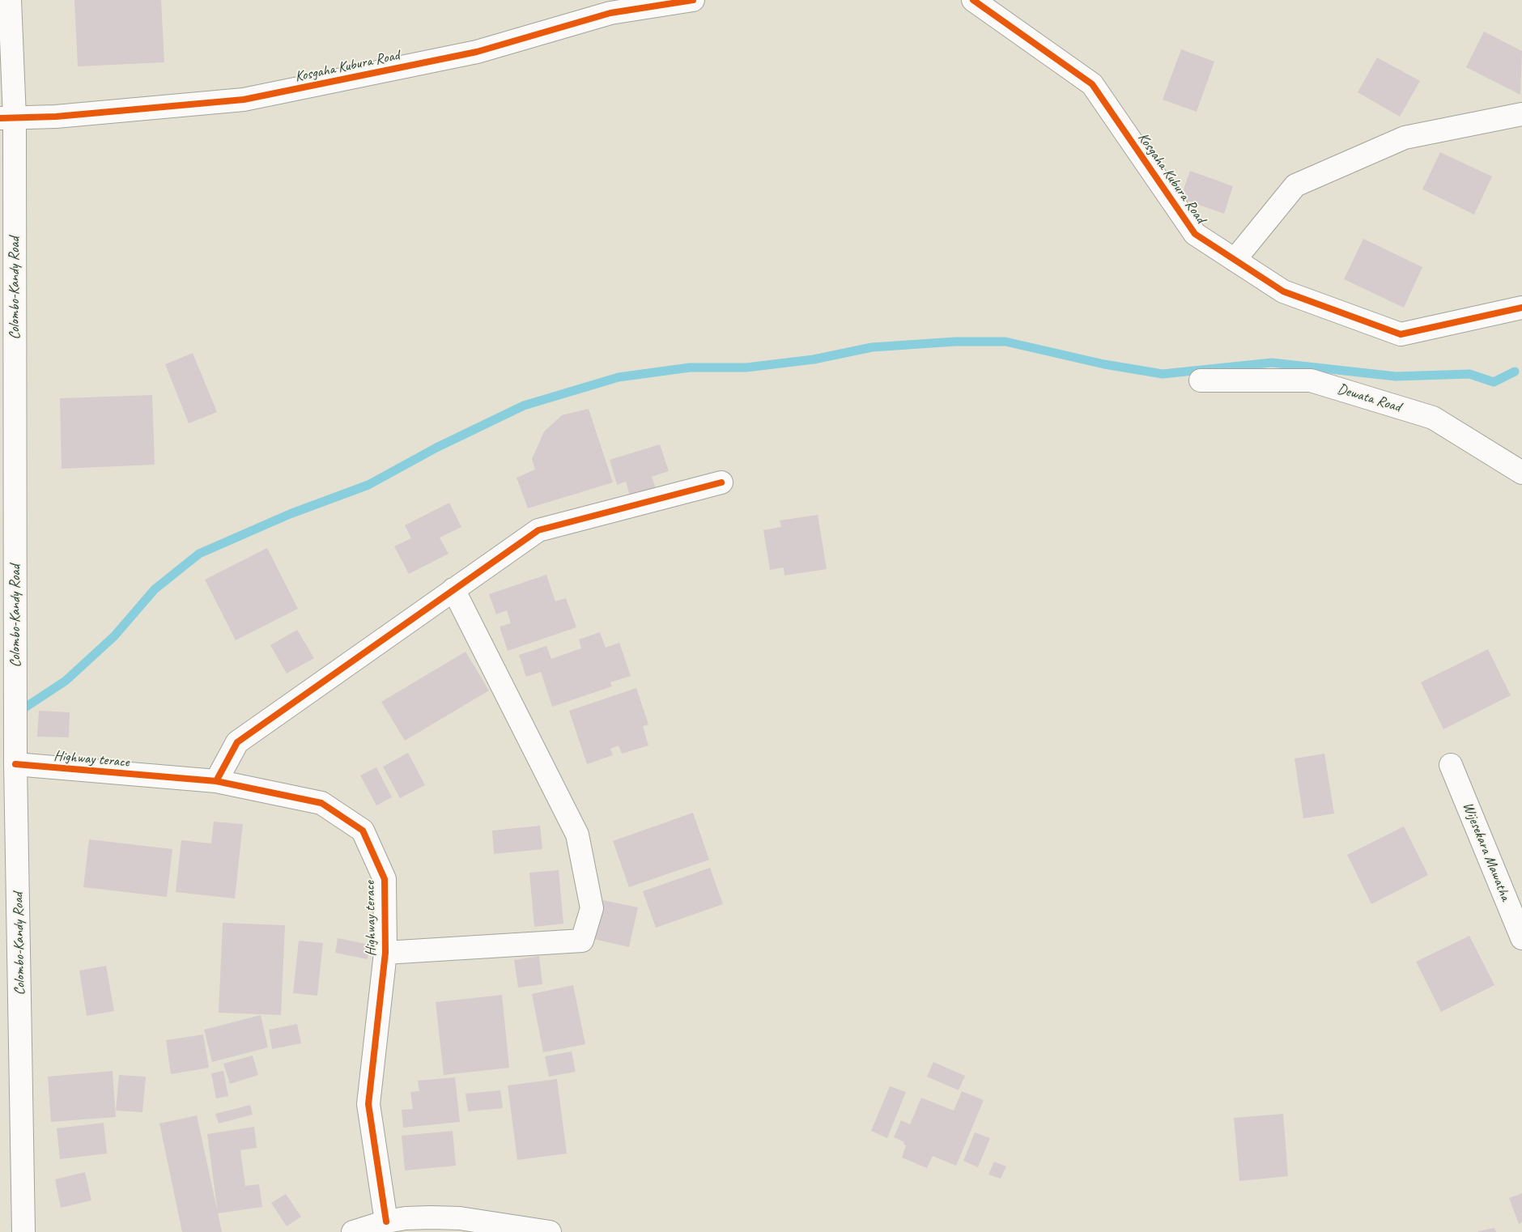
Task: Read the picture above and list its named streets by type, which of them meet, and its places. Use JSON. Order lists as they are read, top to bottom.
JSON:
{
  "streets": {
    "main road": [
      "Kosgaha Kubura Road",
      "Colombo-Kandy Road",
      "Dewata Road",
      "Highway terace",
      "Wijesekara Mawatha"
    ]
  },
  "crossings": [
    ["Kosgaha Kubura Road", "Colombo-Kandy Road"],
    ["Colombo-Kandy Road", "Highway terace"]
  ]
}
